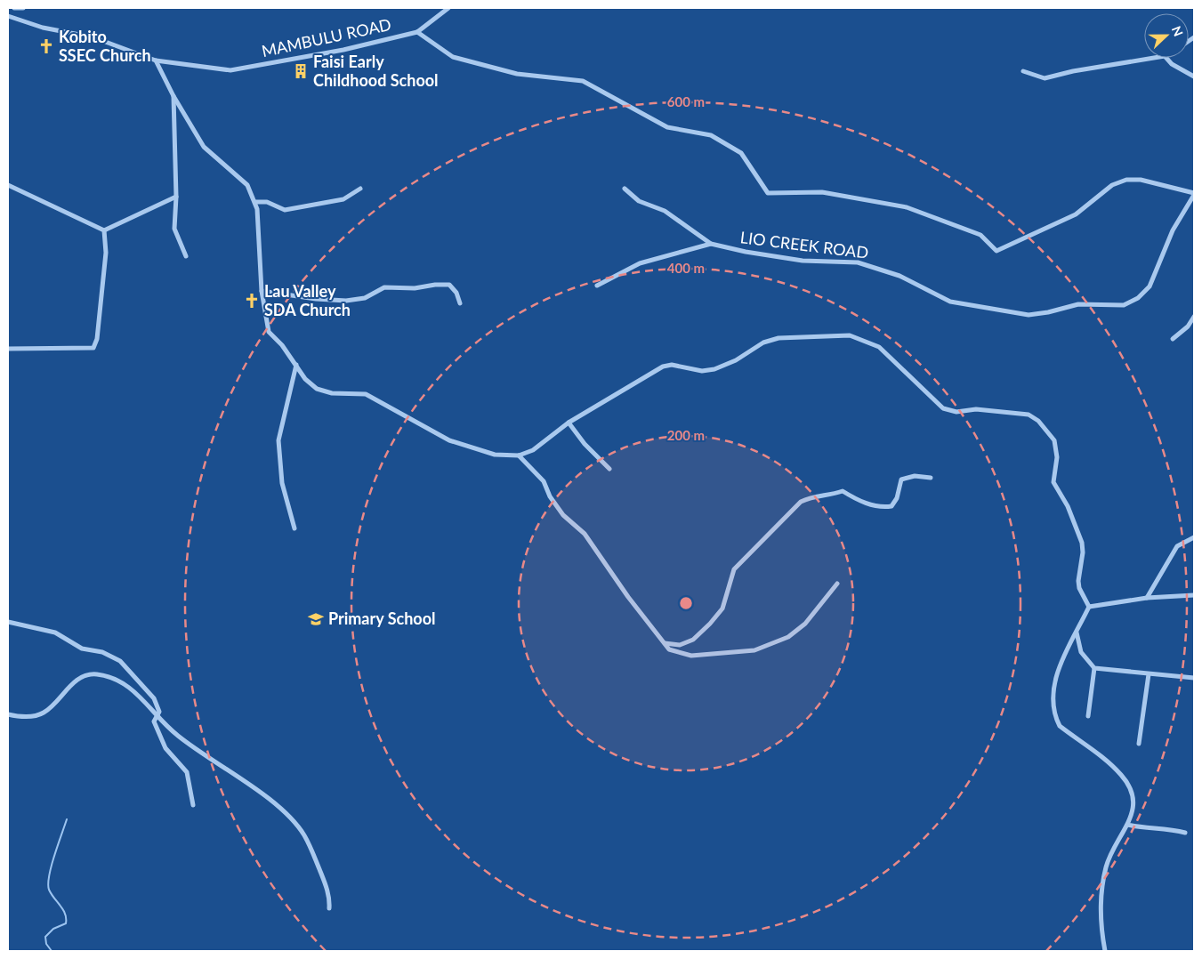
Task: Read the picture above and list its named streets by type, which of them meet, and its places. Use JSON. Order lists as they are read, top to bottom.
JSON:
{
  "streets": {
    "street": ["MAMBULU ROAD", "LIO CREEK ROAD"]
  },
  "places": {
    "church": ["Kobito SSEC Church", "Lau Valley SDA Church"],
    "building": ["Faisi Early Childhood School"],
    "school or university": ["Primary School"]
  },
  "north": "right",
  "rings": ["600 m", "400 m", "200 m"]
}
